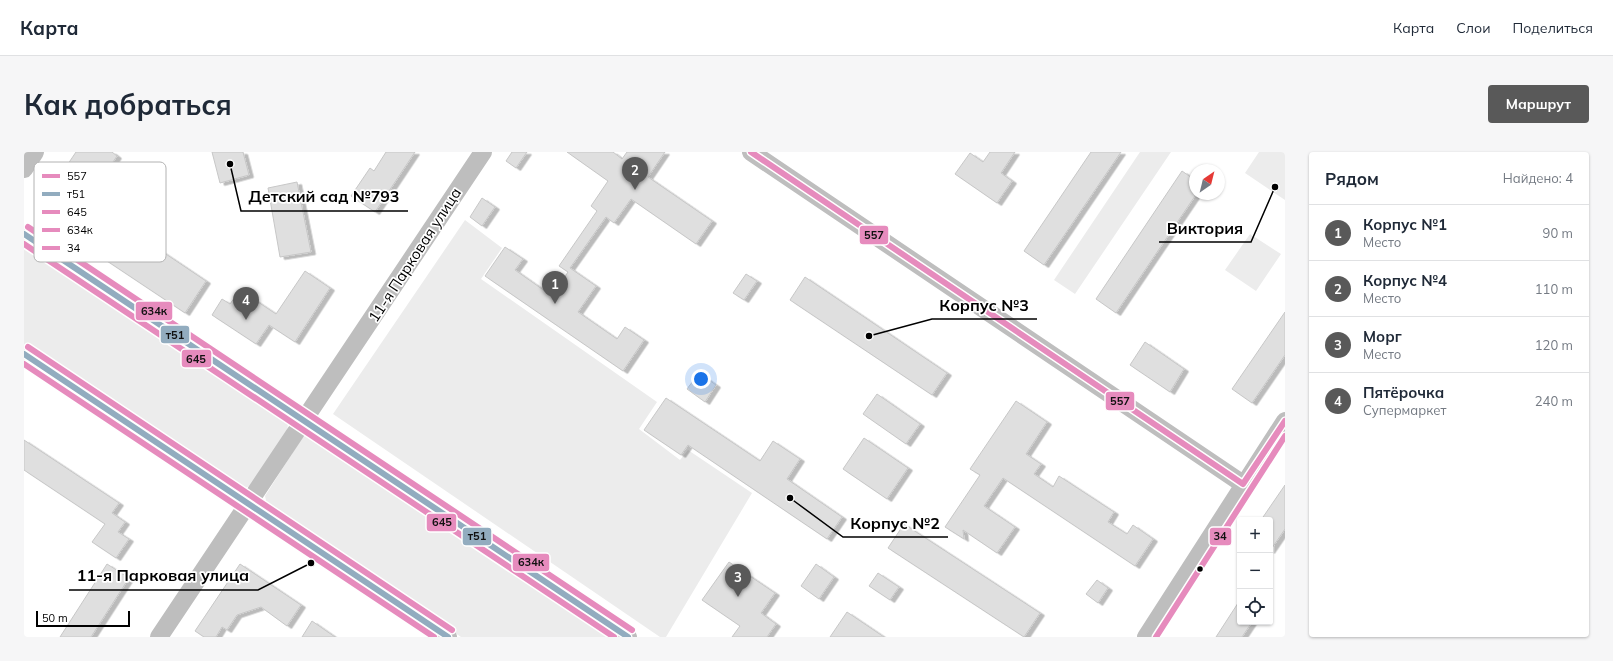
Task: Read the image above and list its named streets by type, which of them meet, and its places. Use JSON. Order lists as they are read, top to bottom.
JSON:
{
  "streets": {
    "street": ["11-я Парковая улица"]
  },
  "places": [
    "Детский сад №793",
    "Виктория",
    "Корпус №3",
    "Корпус №2",
    "11-я Парковая улица"
  ],
  "lines": [
    "transit line 557",
    "transit line 634к",
    "transit line т51",
    "transit line 645",
    "transit line 34"
  ],
  "legend": [
    "557",
    "т51",
    "645",
    "634к",
    "34"
  ],
  "scale_bar": "50 m",
  "north": "top right",
  "page": {
    "header": "Карта",
    "nav": ["Карта", "Слои", "Поделиться"],
    "buttons": "Маршрут",
    "title": "Как добраться",
    "heading": ["Рядом", "Найдено: 4"],
    "pins": [
      "2",
      "1",
      "4",
      "3"
    ],
    "list": [
      {
        "mark": "1",
        "name": "Корпус №1",
        "note": "Место",
        "value": "90 m"
      },
      {
        "mark": "2",
        "name": "Корпус №4",
        "note": "Место",
        "value": "110 m"
      },
      {
        "mark": "3",
        "name": "Морг",
        "note": "Место",
        "value": "120 m"
      },
      {
        "mark": "4",
        "name": "Пятёрочка",
        "note": "Супермаркет",
        "value": "240 m"
      }
    ],
    "map_buttons": ["+", "−"],
    "scale": "50 m"
  }
}
